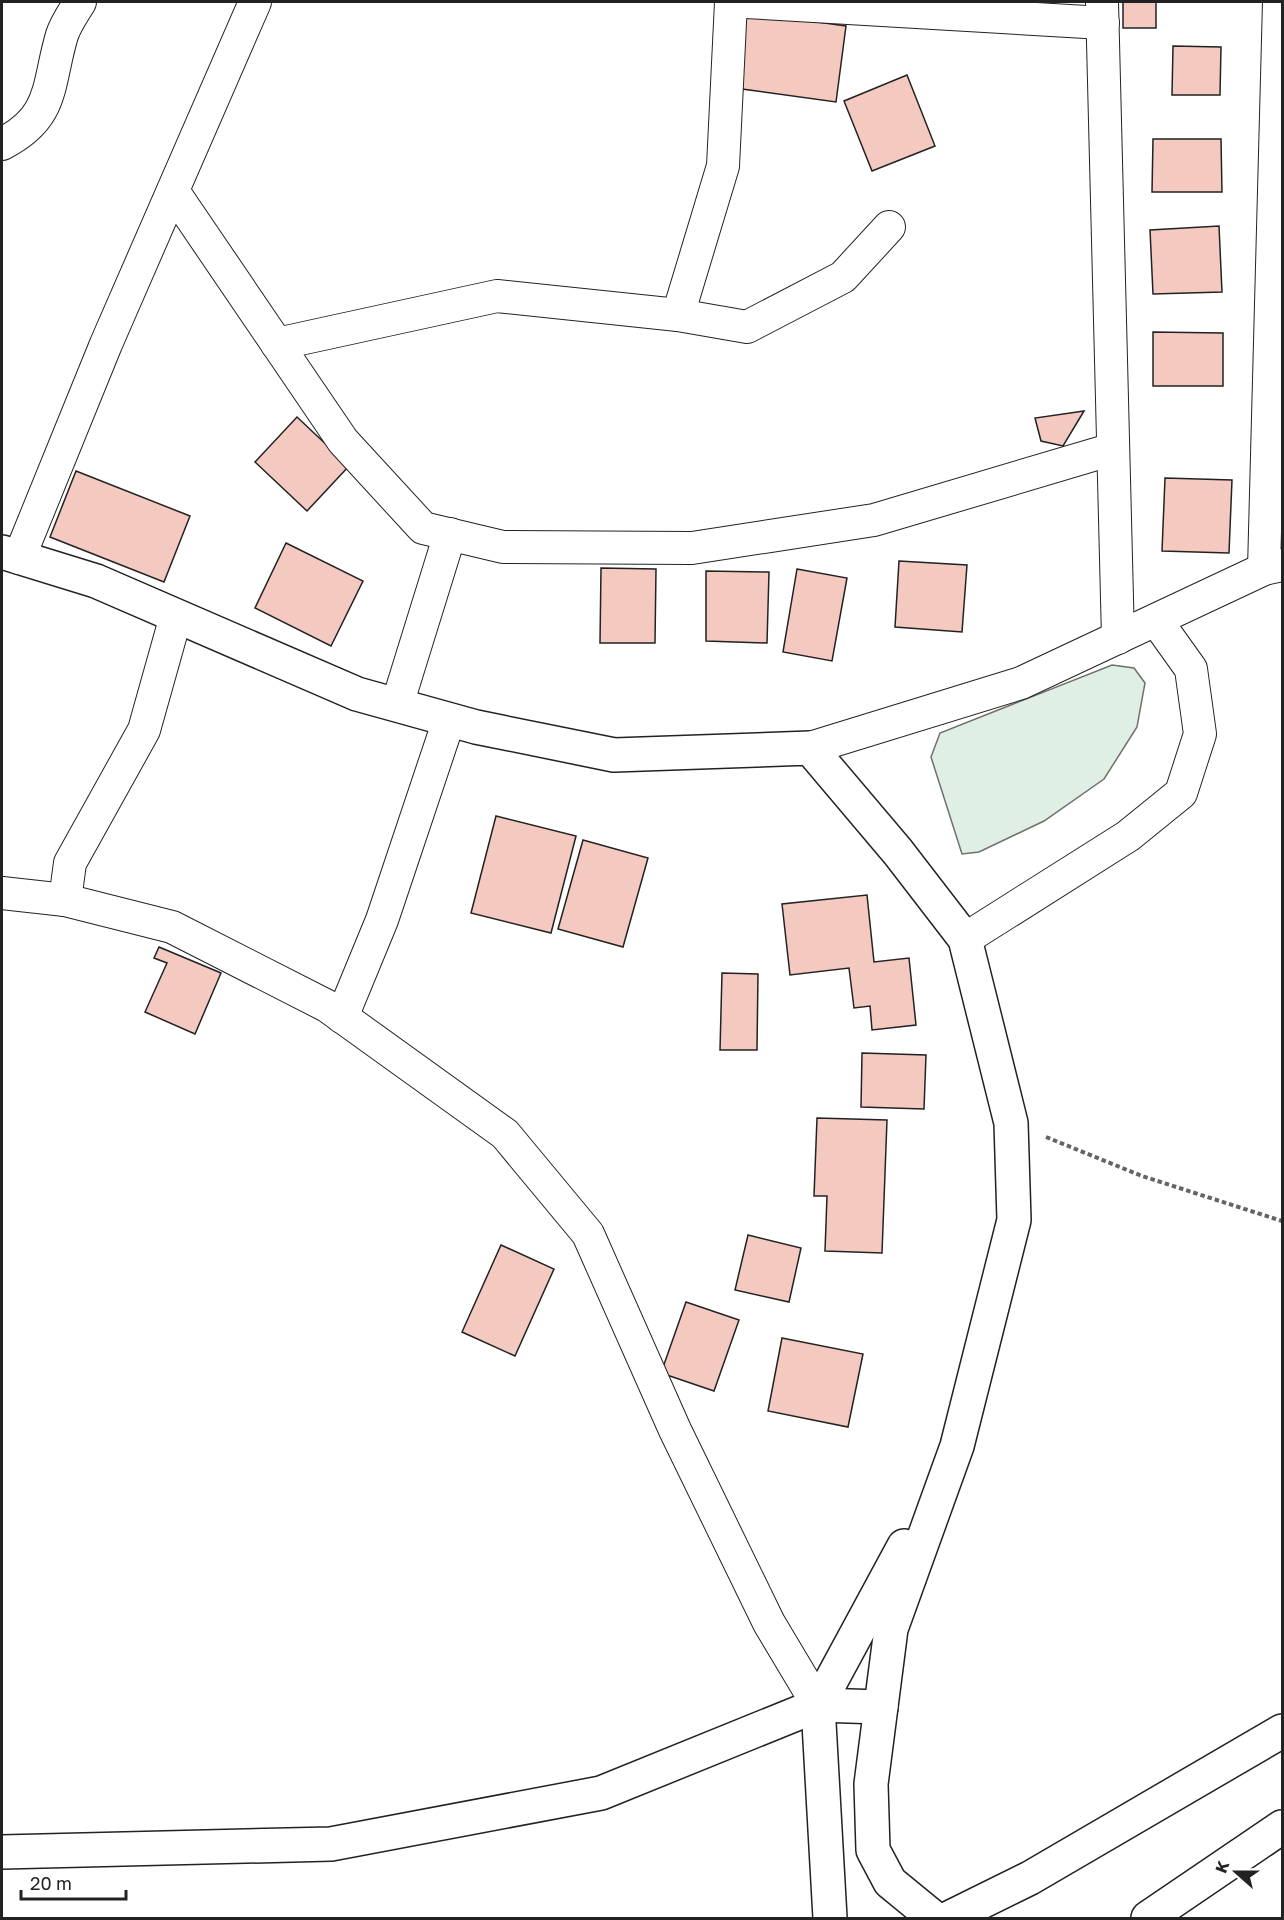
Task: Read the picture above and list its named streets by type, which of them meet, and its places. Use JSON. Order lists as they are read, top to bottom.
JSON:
{
  "scale_bar": "20 m",
  "north": "left"
}
